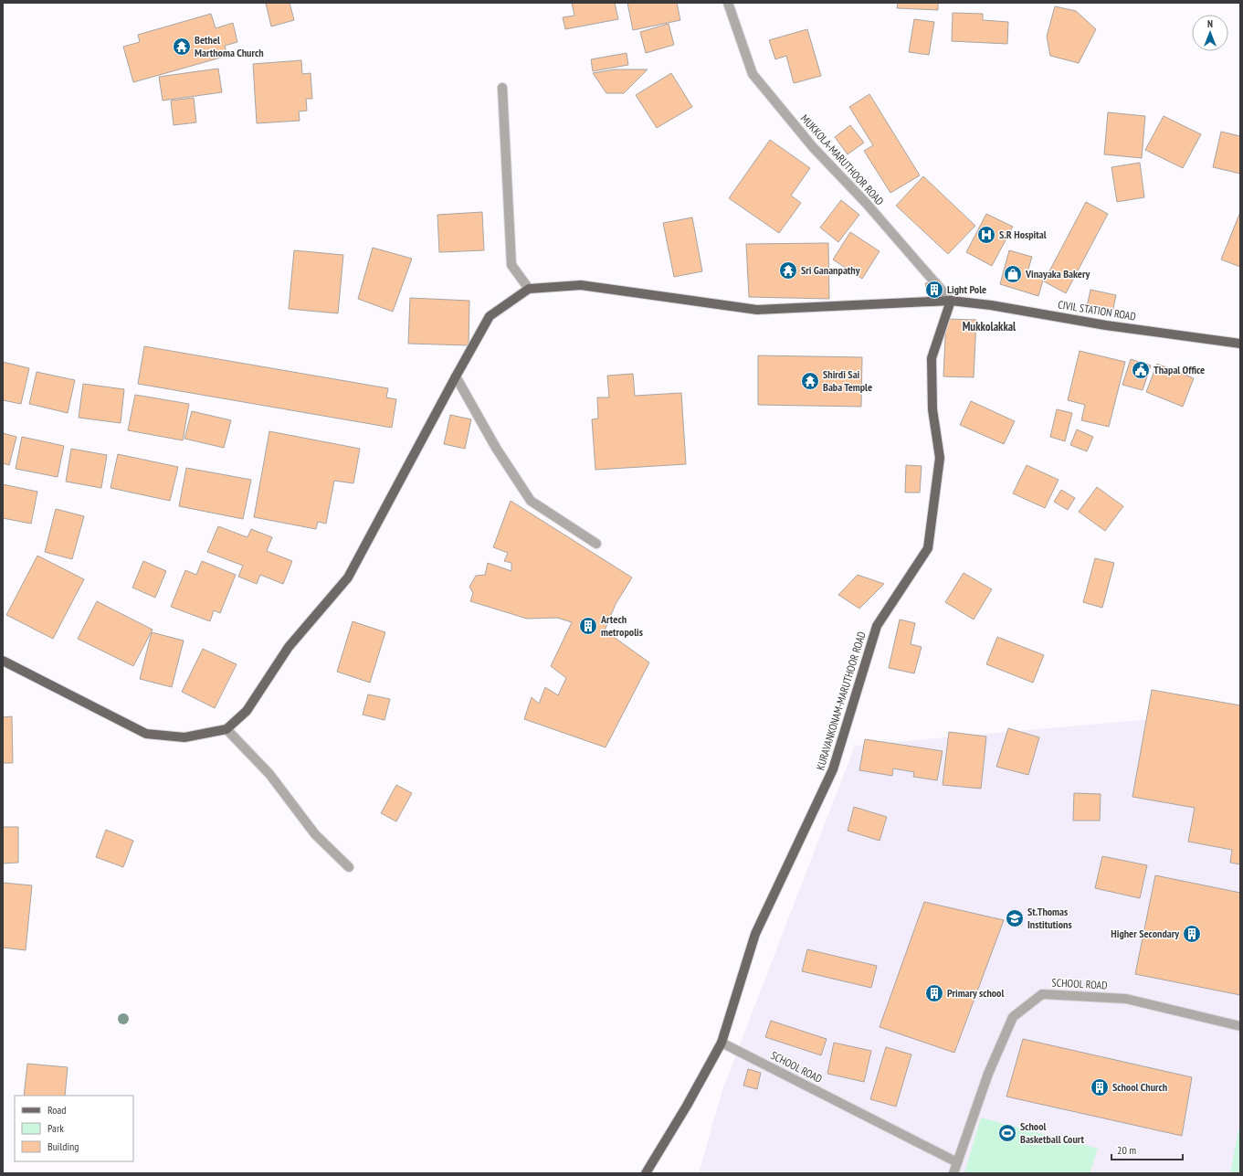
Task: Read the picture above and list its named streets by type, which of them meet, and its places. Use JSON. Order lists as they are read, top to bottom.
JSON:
{
  "streets": {
    "main road": ["CIVIL STATION ROAD", "KURAVANKONAM-MARUTHOOR ROAD"],
    "street": ["MUKKOLA-MARUTHOOR ROAD", "SCHOOL ROAD"]
  },
  "crossings": [
    ["MUKKOLA-MARUTHOOR ROAD", "CIVIL STATION ROAD"],
    ["MUKKOLA-MARUTHOOR ROAD", "KURAVANKONAM-MARUTHOOR ROAD"],
    ["CIVIL STATION ROAD", "KURAVANKONAM-MARUTHOOR ROAD"],
    ["KURAVANKONAM-MARUTHOOR ROAD", "SCHOOL ROAD"]
  ],
  "districts": ["Mukkolakkal"],
  "places": {
    "temple": ["Bethel Marthoma Church", "Sri Gananpathy", "Shirdi Sai Baba Temple"],
    "hospital": ["S.R Hospital"],
    "shop": ["Vinayaka Bakery"],
    "building": [
      "Light Pole",
      "Artech metropolis",
      "Higher Secondary",
      "Primary school",
      "School Church"
    ],
    "public building": ["Thapal Office"],
    "school or university": ["St.Thomas Institutions"],
    "sports": ["School Basketball Court"]
  },
  "legend": ["Road", "Park", "Building"],
  "scale_bar": "20 m",
  "north": "top"
}
